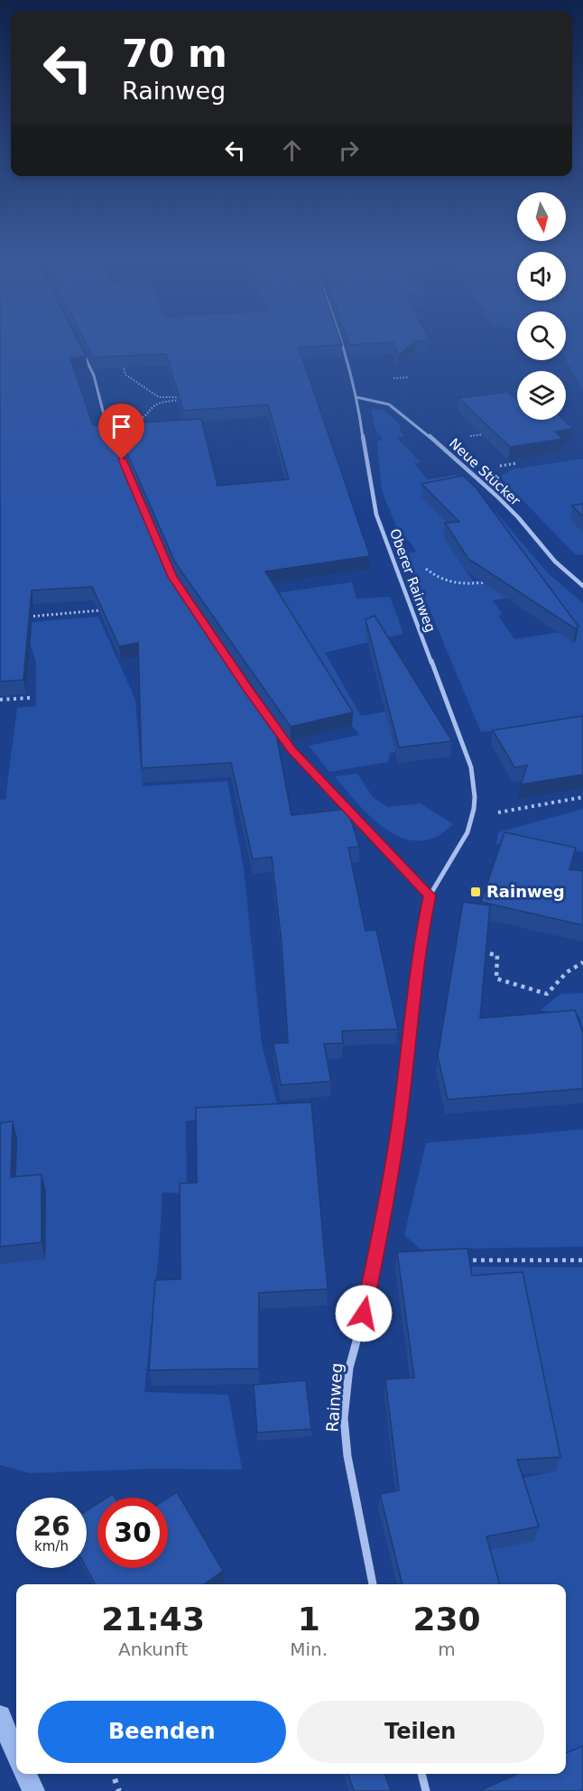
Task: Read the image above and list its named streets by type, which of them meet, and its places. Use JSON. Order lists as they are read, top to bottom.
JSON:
{
  "streets": {
    "street": ["Neue Stücker", "Oberer Rainweg", "Rainweg"]
  },
  "crossings": [
    ["Neue Stücker", "Oberer Rainweg"],
    ["Oberer Rainweg", "Rainweg"]
  ],
  "places": {
    "transit": ["Rainweg"]
  },
  "north": "bottom",
  "page": {
    "turn": ["70 m", "Rainweg"],
    "speed": "26 km/h",
    "limit": "30",
    "eta": [
      "21:43",
      "Ankunft",
      "1",
      "Min.",
      "230",
      "m"
    ],
    "buttons": ["Beenden", "Teilen"]
  }
}
